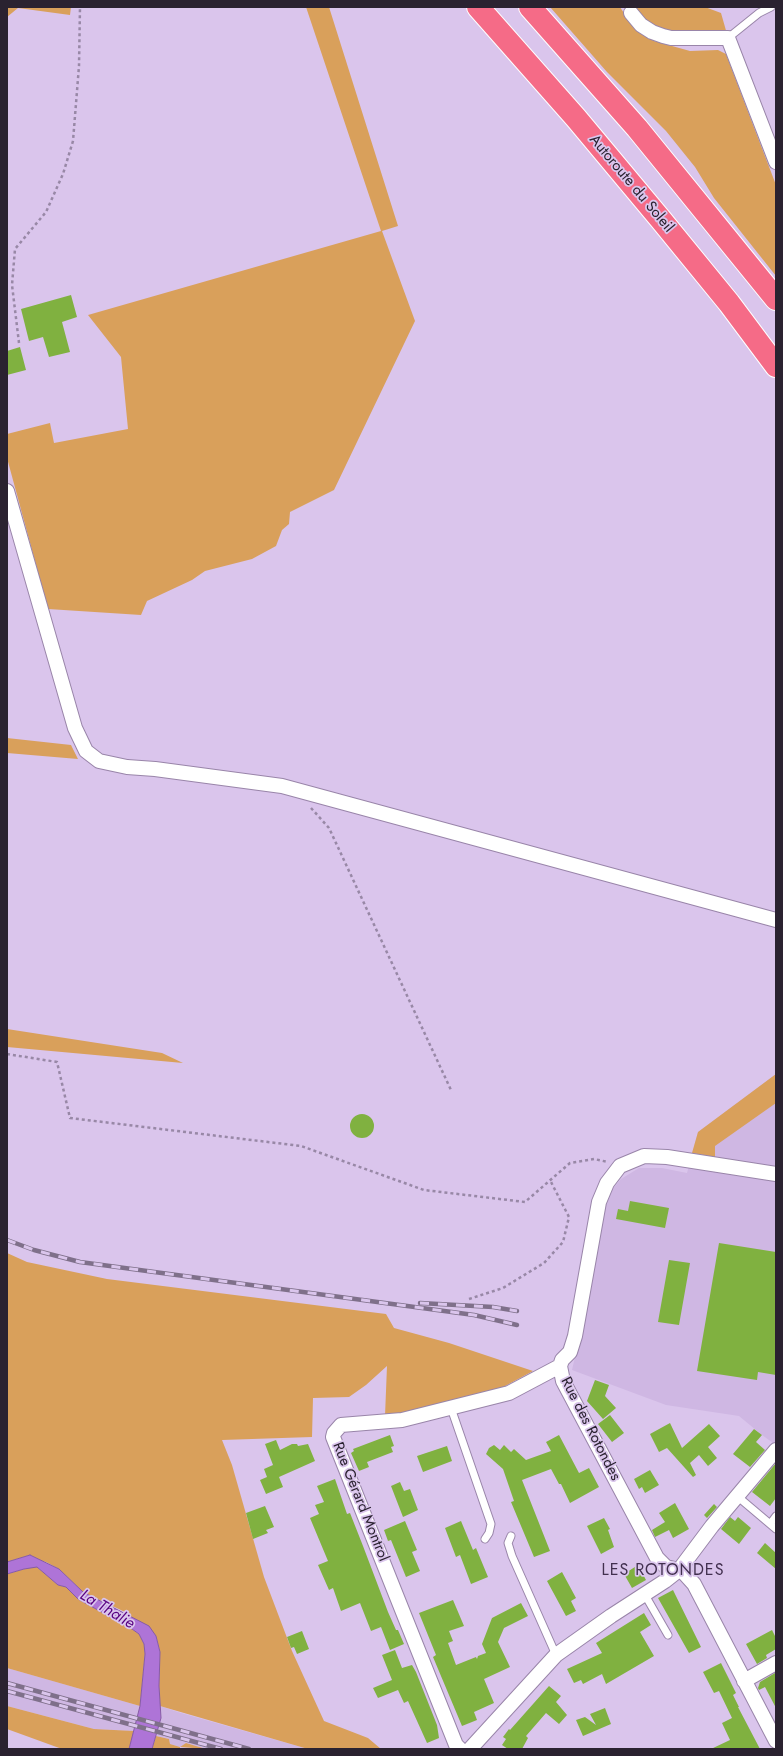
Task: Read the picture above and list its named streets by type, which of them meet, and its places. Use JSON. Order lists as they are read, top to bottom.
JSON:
{
  "streets": {
    "highway": ["Autoroute du Soleil"],
    "street": ["Rue des Rotondes", "Rue Gérard Montrol"]
  },
  "crossings": [
    ["Rue des Rotondes", "Rue Gérard Montrol"]
  ],
  "districts": ["LES ROTONDES"],
  "water": ["La Thalie"]
}
